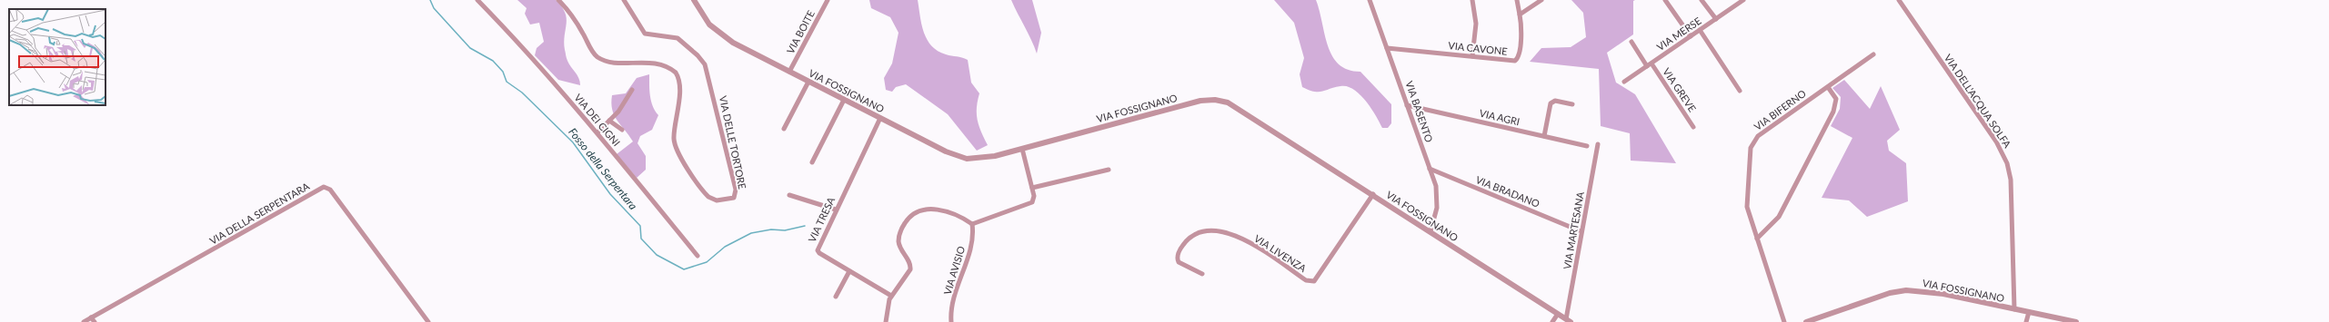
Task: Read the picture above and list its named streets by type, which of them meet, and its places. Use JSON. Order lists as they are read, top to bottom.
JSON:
{
  "streets": {
    "street": [
      "VIA BOITE",
      "VIA MERSE",
      "VIA CAVONE",
      "VIA GREVE",
      "VIA FOSSIGNANO",
      "VIA DELL'ACQUA SOLFA",
      "VIA BIFERNO",
      "VIA BASENTO",
      "VIA AGRI",
      "VIA DEI CIGNI",
      "VIA DELLE TORTORE",
      "VIA BRADANO",
      "VIA DELLA SERPENTARA",
      "VIA TRESA",
      "VIA MARTESANA",
      "VIA LIVENZA",
      "VIA AVISIO"
    ]
  },
  "crossings": [
    ["VIA BOITE", "VIA FOSSIGNANO"],
    ["VIA MERSE", "VIA GREVE"],
    ["VIA CAVONE", "VIA BASENTO"],
    ["VIA FOSSIGNANO", "VIA DELL'ACQUA SOLFA"],
    ["VIA FOSSIGNANO", "VIA BASENTO"],
    ["VIA FOSSIGNANO", "VIA TRESA"],
    ["VIA FOSSIGNANO", "VIA MARTESANA"],
    ["VIA FOSSIGNANO", "VIA LIVENZA"],
    ["VIA BASENTO", "VIA AGRI"],
    ["VIA BASENTO", "VIA BRADANO"]
  ],
  "water": ["Fosso della Serpentara"]
}
